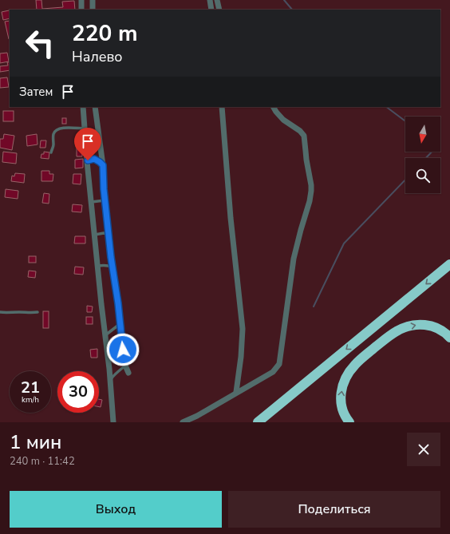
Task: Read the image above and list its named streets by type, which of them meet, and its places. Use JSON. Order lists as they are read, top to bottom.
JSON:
{
  "north": "bottom",
  "page": {
    "turn": ["220 m", "Налево"],
    "then": "Затем",
    "speed": "21 km/h",
    "limit": "30",
    "heading": ["1 мин", "240 m · 11:42"],
    "buttons": ["Выход", "Поделиться"]
  }
}
